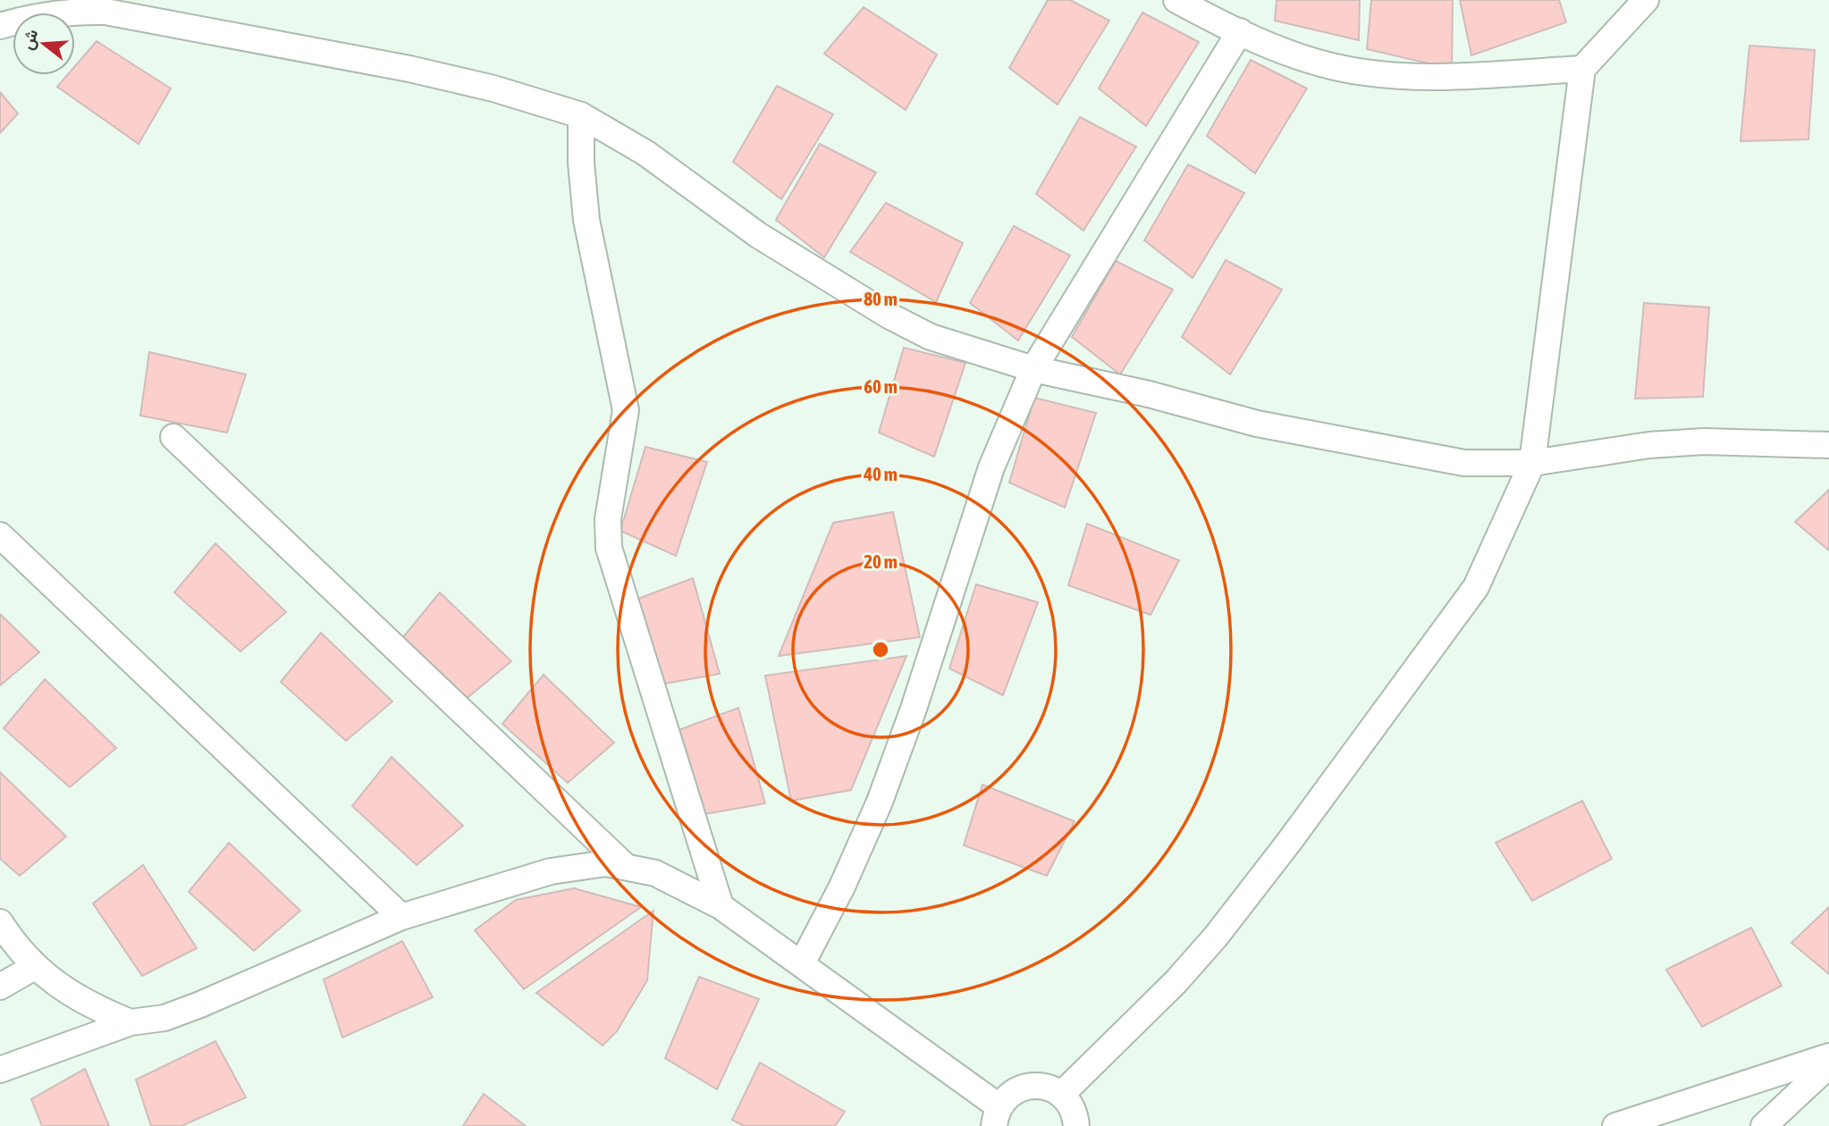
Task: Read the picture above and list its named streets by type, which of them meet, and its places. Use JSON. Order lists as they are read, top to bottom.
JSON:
{
  "north": "left",
  "rings": [
    "80 m",
    "60 m",
    "40 m",
    "20 m"
  ]
}
